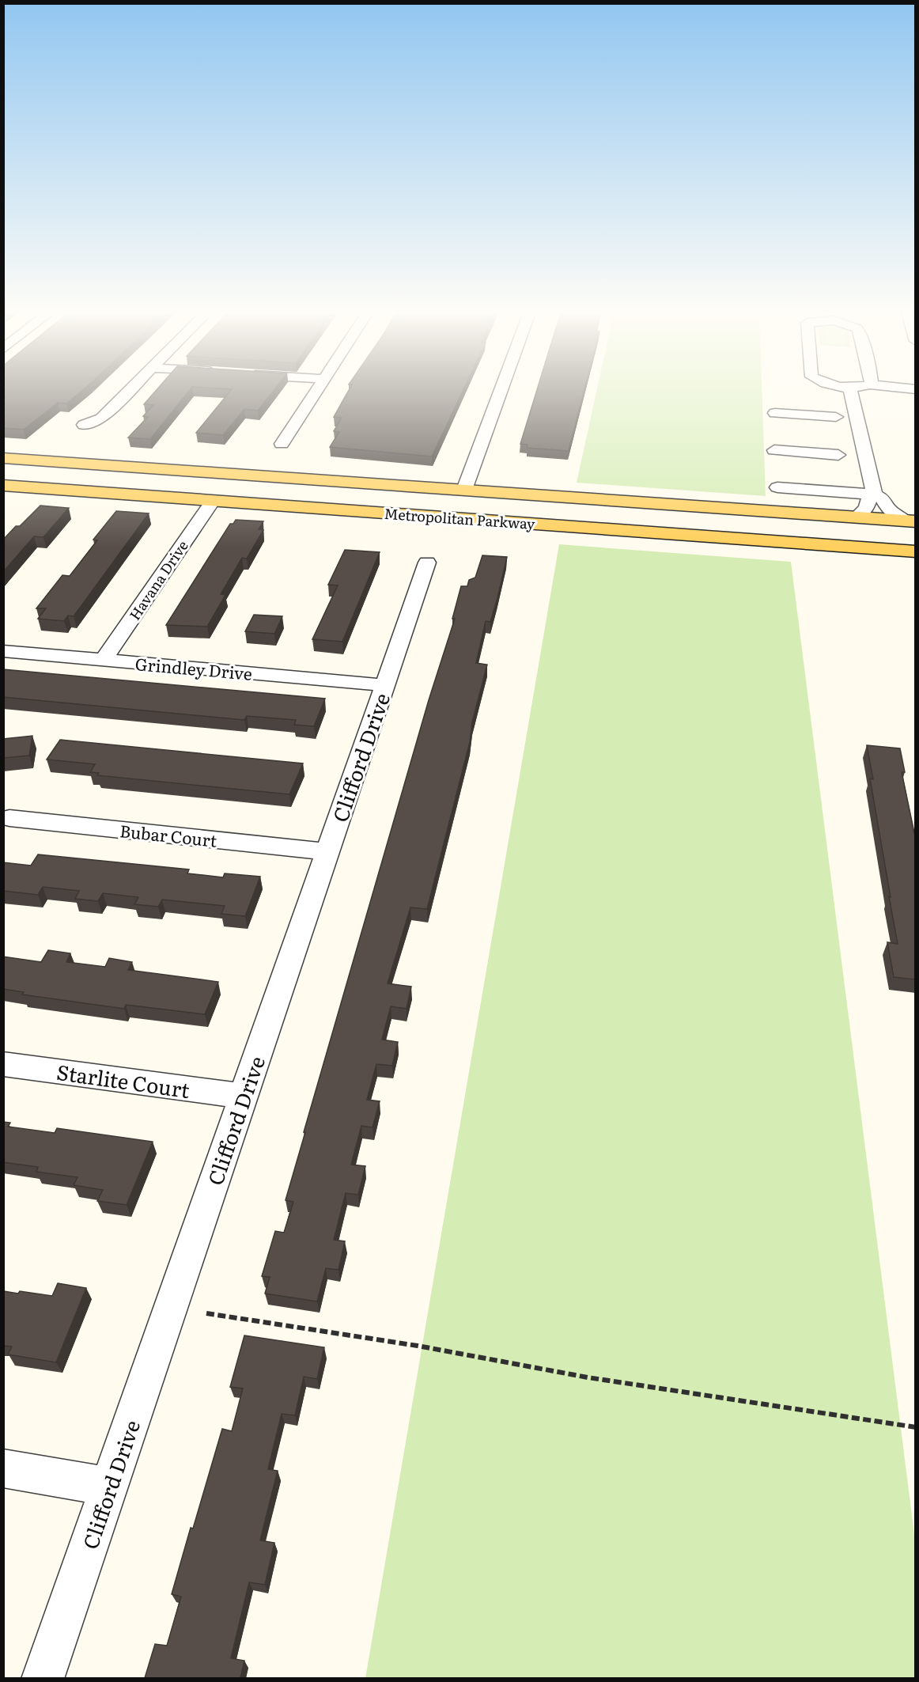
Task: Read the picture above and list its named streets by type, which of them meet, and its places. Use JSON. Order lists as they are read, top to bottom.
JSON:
{
  "streets": {
    "main road": ["Metropolitan Parkway"],
    "street": [
      "Havana Drive",
      "Grindley Drive",
      "Clifford Drive",
      "Bubar Court",
      "Starlite Court"
    ]
  },
  "crossings": [
    ["Metropolitan Parkway", "Havana Drive"],
    ["Havana Drive", "Grindley Drive"],
    ["Grindley Drive", "Clifford Drive"],
    ["Clifford Drive", "Bubar Court"],
    ["Clifford Drive", "Starlite Court"]
  ]
}
